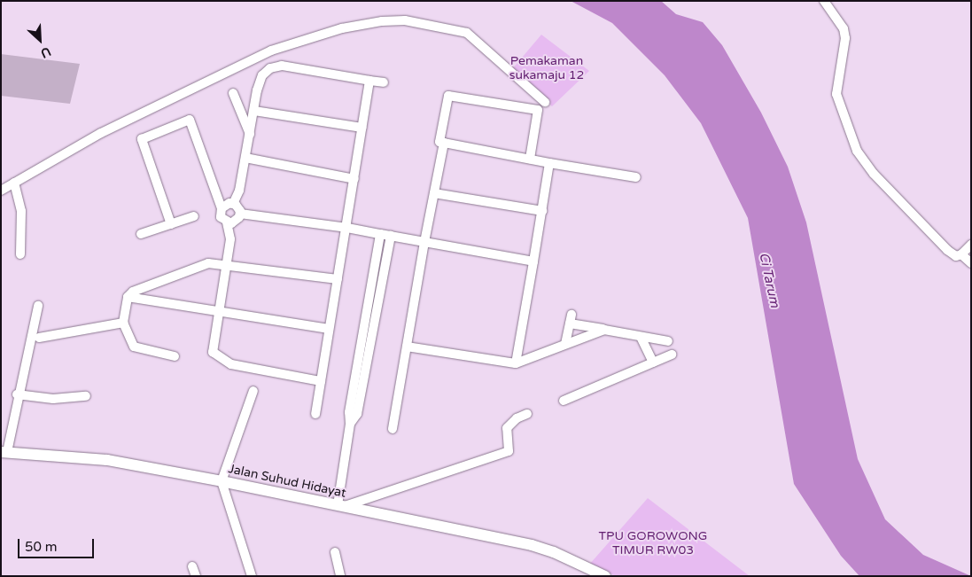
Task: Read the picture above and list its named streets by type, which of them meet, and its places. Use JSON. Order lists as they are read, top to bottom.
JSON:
{
  "streets": {
    "street": ["Jalan Suhud Hidayat"]
  },
  "water": ["Ci Tarum"],
  "parks": ["Pemakaman sukamaju 12", "TPU GOROWONG TIMUR RW03"],
  "scale_bar": "50 m",
  "north": "bottom right"
}
